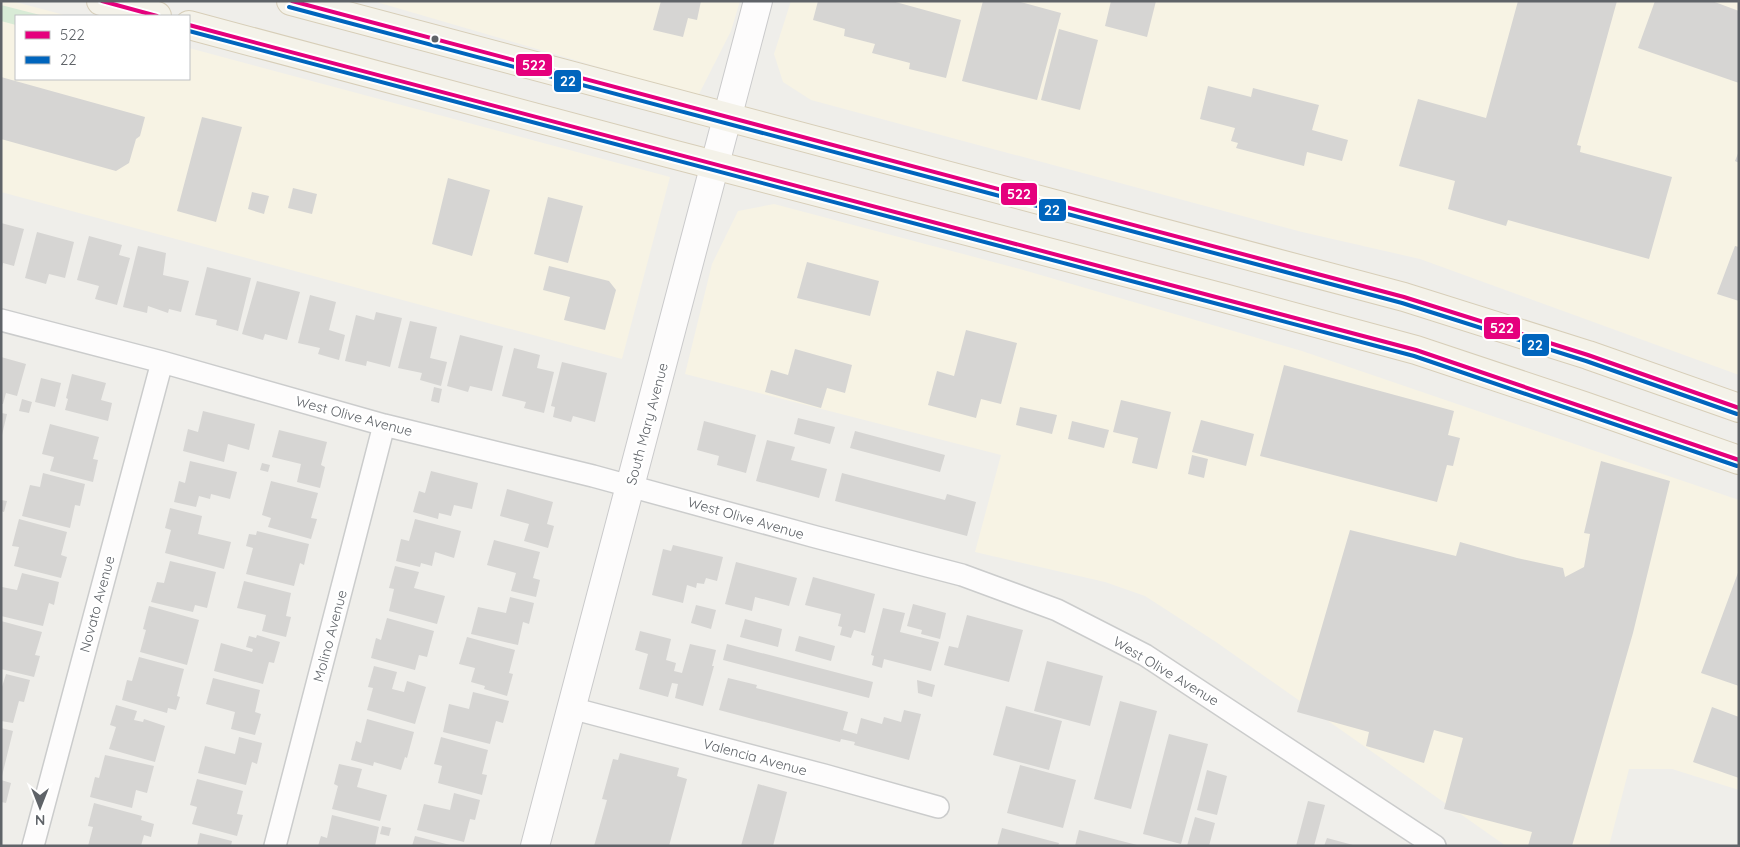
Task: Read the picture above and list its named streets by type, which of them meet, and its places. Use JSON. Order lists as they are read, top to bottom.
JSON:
{
  "streets": {
    "main road": ["South Mary Avenue"],
    "street": [
      "West Olive Avenue",
      "Novato Avenue",
      "Molino Avenue",
      "Valencia Avenue"
    ]
  },
  "crossings": [
    ["West Olive Avenue", "South Mary Avenue"],
    ["West Olive Avenue", "Novato Avenue"],
    ["West Olive Avenue", "Molino Avenue"],
    ["South Mary Avenue", "Valencia Avenue"]
  ],
  "lines": ["transit line 522", "transit line 22"],
  "legend": ["522", "22"],
  "north": "bottom"
}
